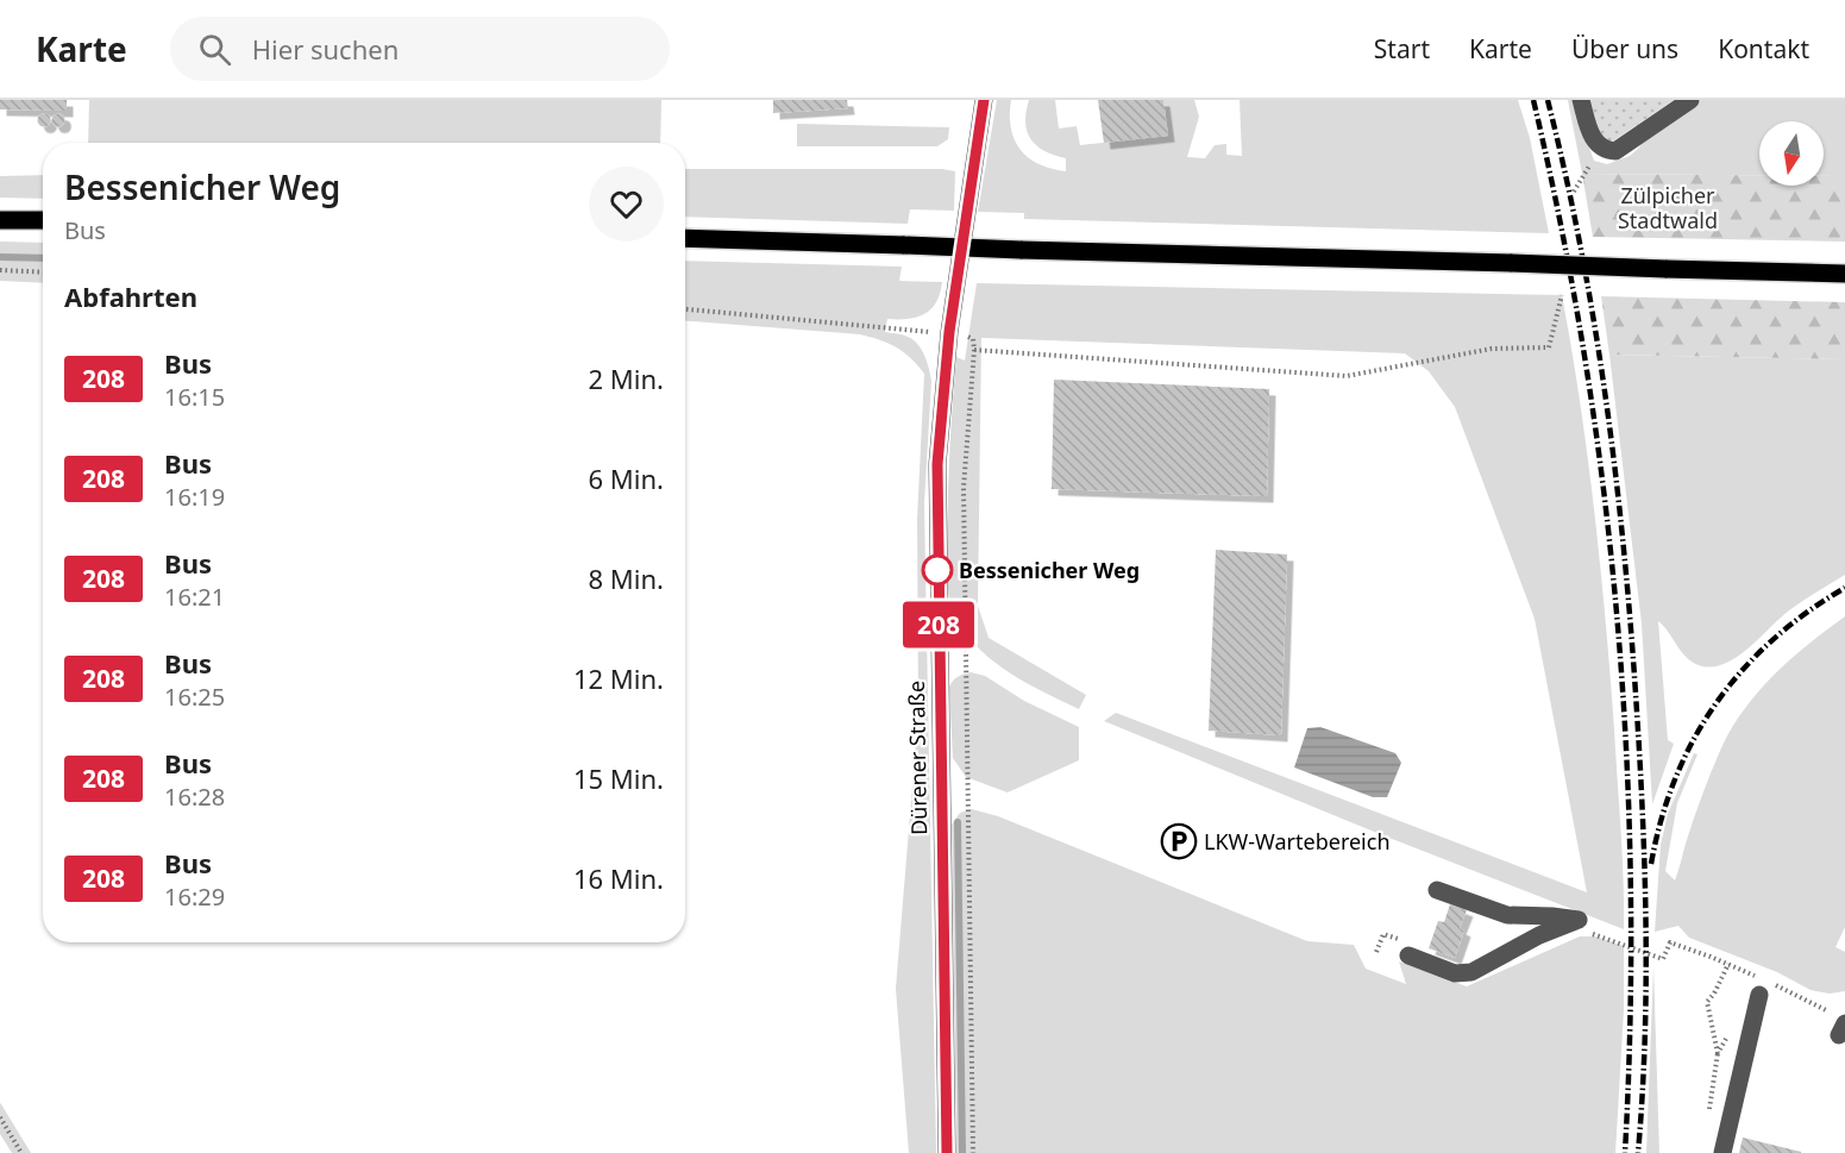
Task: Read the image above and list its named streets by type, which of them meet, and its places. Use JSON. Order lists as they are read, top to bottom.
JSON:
{
  "streets": {
    "street": ["Dürener Straße"]
  },
  "parks": ["Zülpicher Stadtwald"],
  "places": {
    "other": ["Bessenicher Weg"],
    "parking": ["LKW-Wartebereich"]
  },
  "lines": ["bus line 208"],
  "north": "bottom",
  "page": {
    "header": "Karte",
    "search": "Hier suchen",
    "nav": [
      "Start",
      "Karte",
      "Über uns",
      "Kontakt"
    ],
    "on_map": "208",
    "heading": [
      ["Bessenicher Weg", "Bus"],
      "Abfahrten"
    ],
    "list": [
      {
        "mark": "208",
        "name": "Bus",
        "note": "16:15",
        "value": "2 Min."
      },
      {
        "mark": "208",
        "name": "Bus",
        "note": "16:19",
        "value": "6 Min."
      },
      {
        "mark": "208",
        "name": "Bus",
        "note": "16:21",
        "value": "8 Min."
      },
      {
        "mark": "208",
        "name": "Bus",
        "note": "16:25",
        "value": "12 Min."
      },
      {
        "mark": "208",
        "name": "Bus",
        "note": "16:28",
        "value": "15 Min."
      },
      {
        "mark": "208",
        "name": "Bus",
        "note": "16:29",
        "value": "16 Min."
      }
    ]
  }
}
